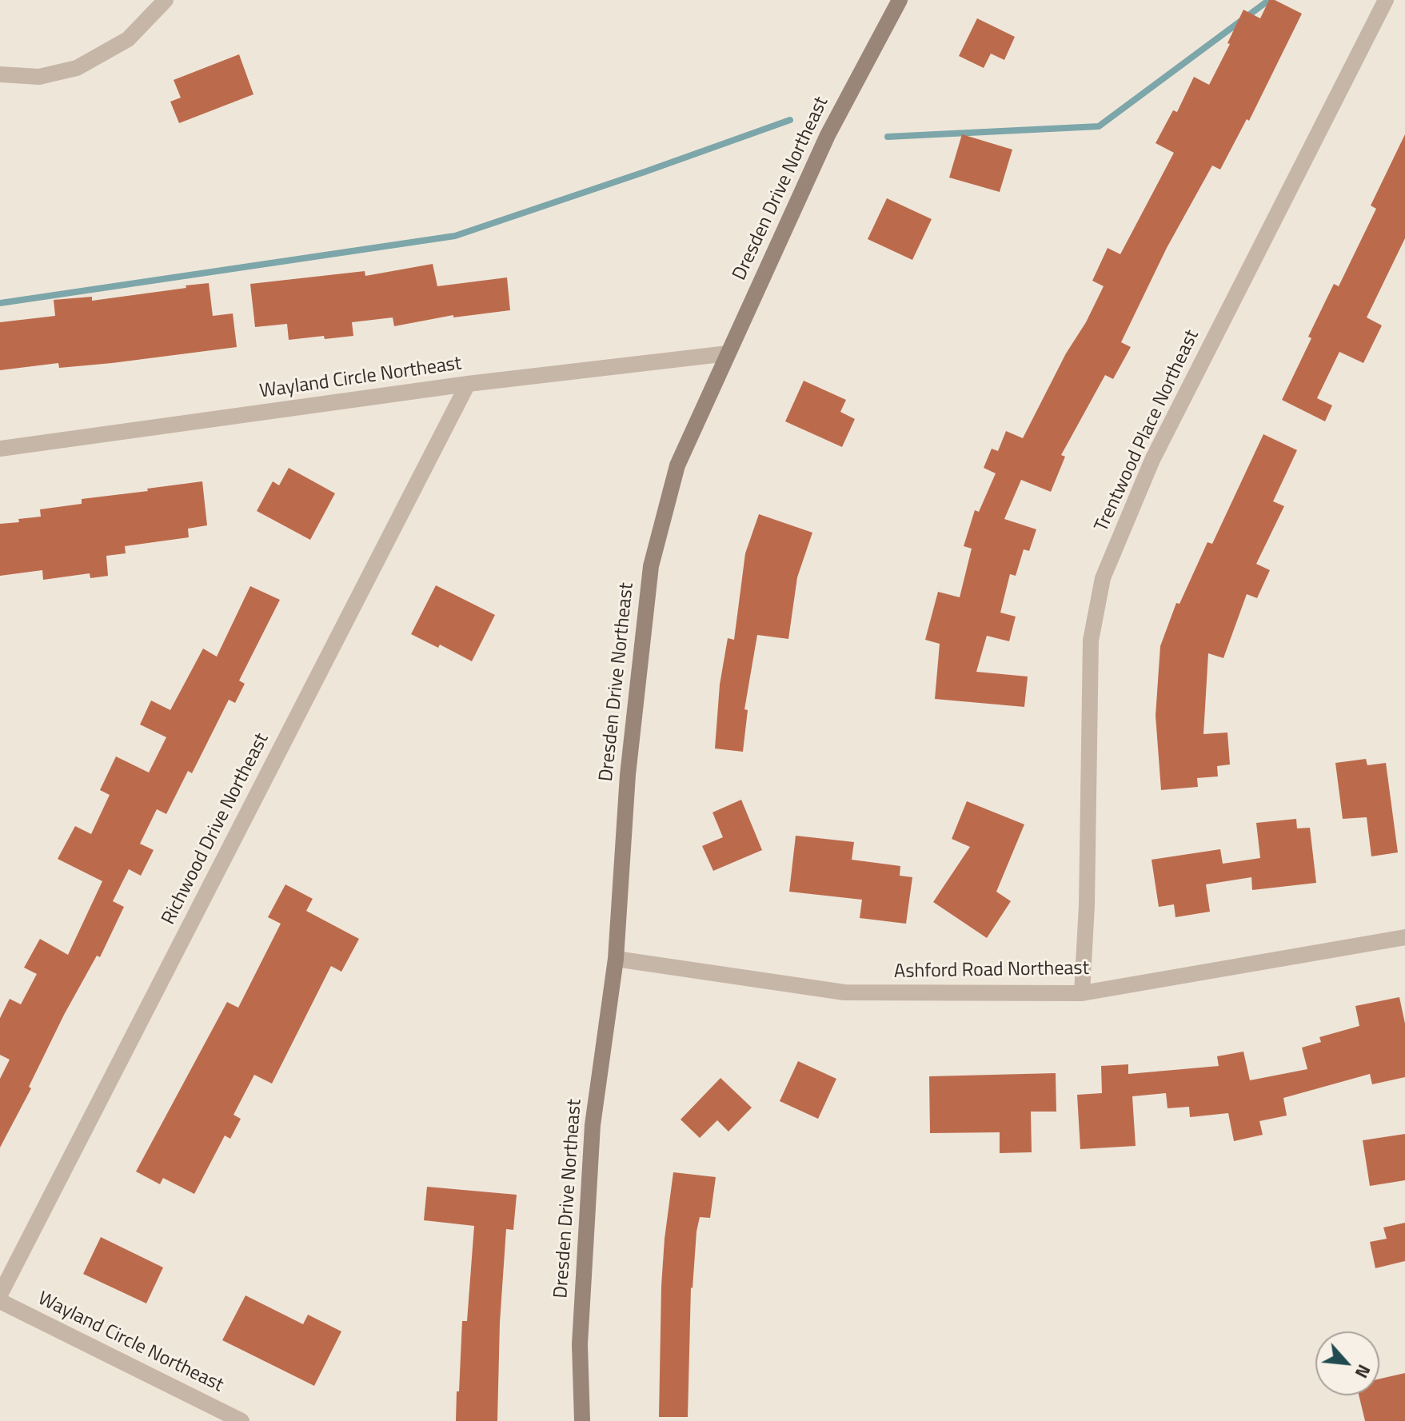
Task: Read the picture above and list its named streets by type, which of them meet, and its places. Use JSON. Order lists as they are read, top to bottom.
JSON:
{
  "streets": {
    "street": [
      "Dresden Drive Northeast",
      "Wayland Circle Northeast",
      "Trentwood Place Northeast",
      "Richwood Drive Northeast",
      "Ashford Road Northeast"
    ]
  },
  "crossings": [
    ["Dresden Drive Northeast", "Wayland Circle Northeast"],
    ["Dresden Drive Northeast", "Ashford Road Northeast"],
    ["Wayland Circle Northeast", "Richwood Drive Northeast"],
    ["Trentwood Place Northeast", "Ashford Road Northeast"]
  ],
  "north": "bottom right"
}
